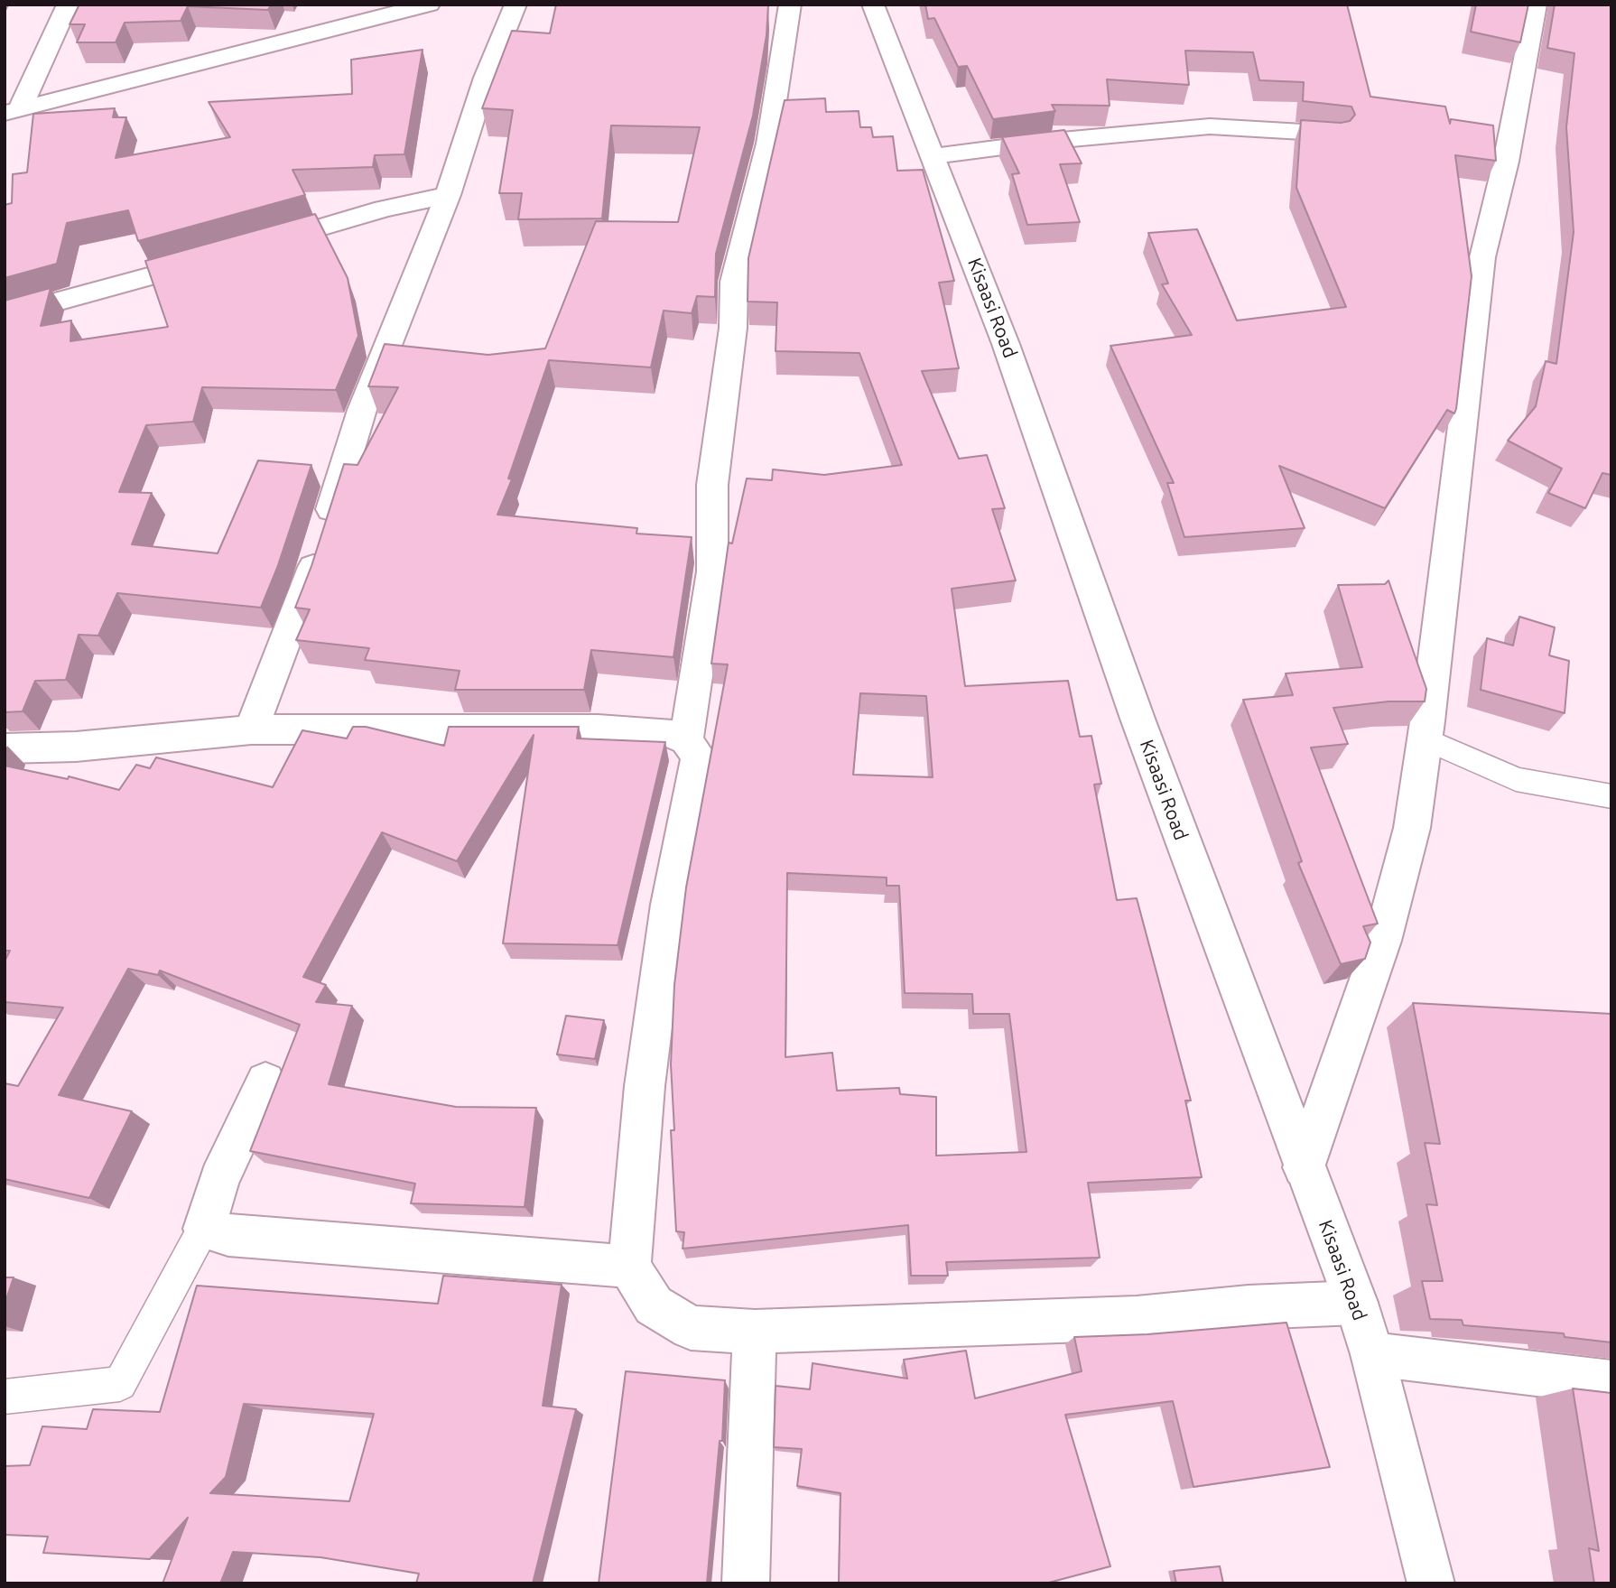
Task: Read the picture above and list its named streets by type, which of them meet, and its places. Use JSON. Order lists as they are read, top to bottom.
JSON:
{
  "streets": {
    "street": ["Kisaasi Road"]
  }
}
